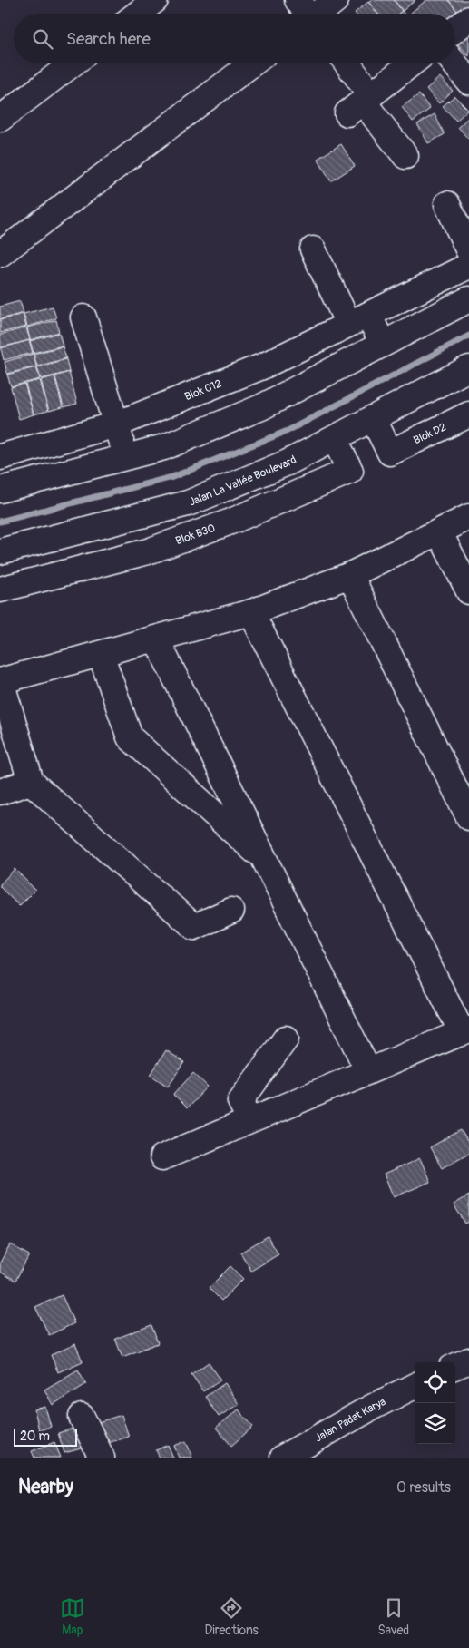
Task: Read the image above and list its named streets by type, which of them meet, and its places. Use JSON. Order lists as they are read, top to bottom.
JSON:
{
  "streets": {
    "street": [
      "Blok C12",
      "Blok D2",
      "Jalan La Vallée Boulevard",
      "Blok B30",
      "Jalan Padat Karya"
    ]
  },
  "crossings": [
    ["Blok D2", "Jalan La Vallée Boulevard"],
    ["Jalan La Vallée Boulevard", "Blok B30"]
  ],
  "scale_bar": "20 m",
  "page": {
    "search": "Search here",
    "scale": "20 m",
    "heading": ["Nearby", "0 results"],
    "nav": ["Map", "Directions", "Saved"]
  }
}
